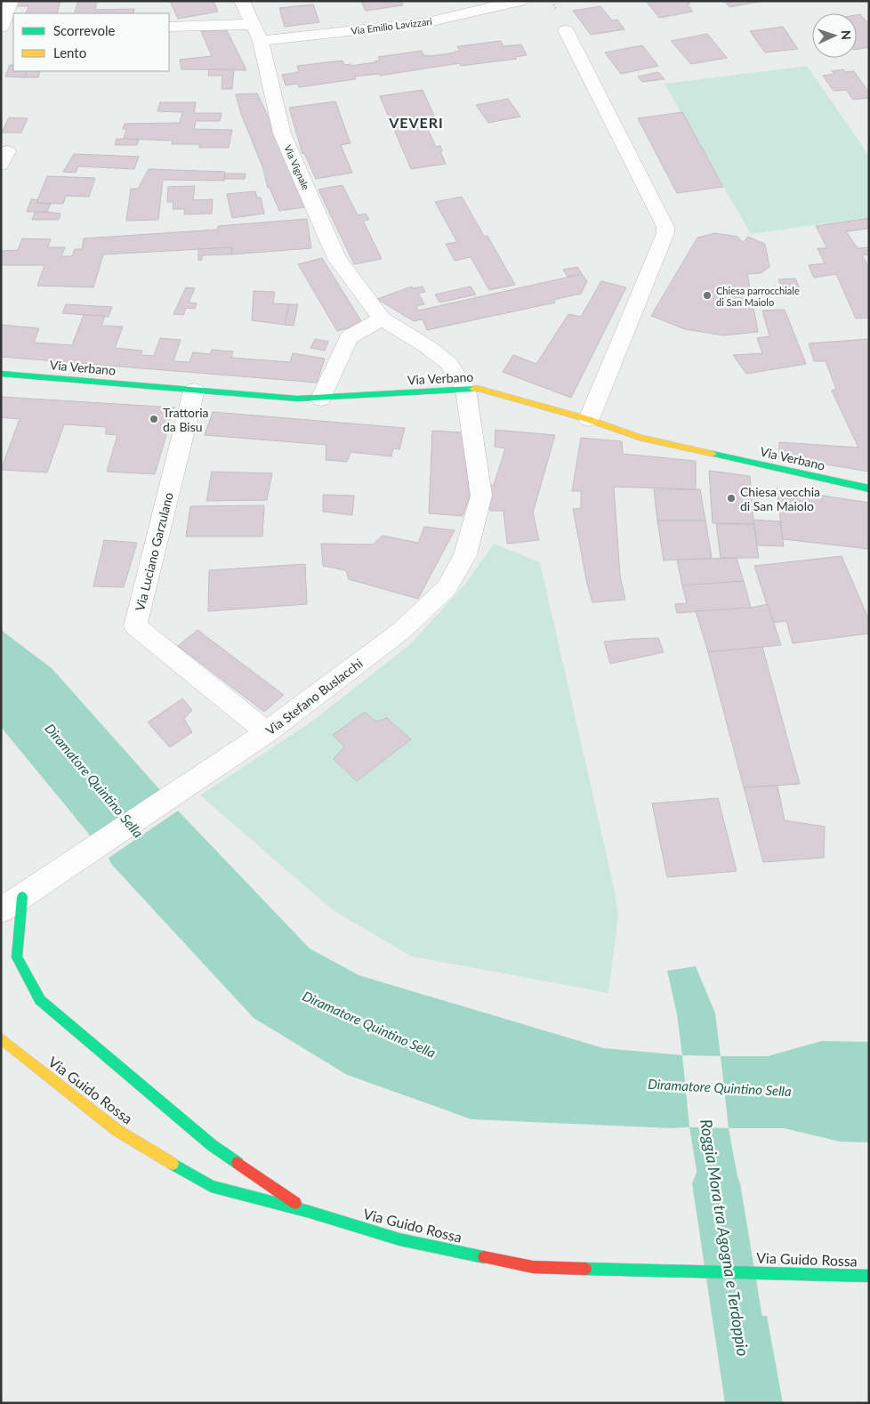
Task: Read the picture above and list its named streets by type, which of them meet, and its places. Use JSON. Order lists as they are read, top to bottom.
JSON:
{
  "streets": {
    "main road": ["Via Verbano", "Via Guido Rossa"],
    "street": [
      "Via Emilio Lavizzari",
      "Via Vignale",
      "Via Luciano Garzulano",
      "Via Stefano Buslacchi"
    ]
  },
  "crossings": [
    ["Via Emilio Lavizzari", "Via Vignale"],
    ["Via Verbano", "Via Luciano Garzulano"],
    ["Via Verbano", "Via Stefano Buslacchi"],
    ["Via Luciano Garzulano", "Via Stefano Buslacchi"]
  ],
  "districts": ["VEVERI"],
  "water": ["Diramatore Quintino Sella", "Roggia Mora tra Agogna e Terdoppio"],
  "places": ["Chiesa parrocchiale di San Maiolo", "Trattoria da Bisu", "Chiesa vecchia di San Maiolo"],
  "legend": ["Scorrevole", "Lento"],
  "north": "right"
}
